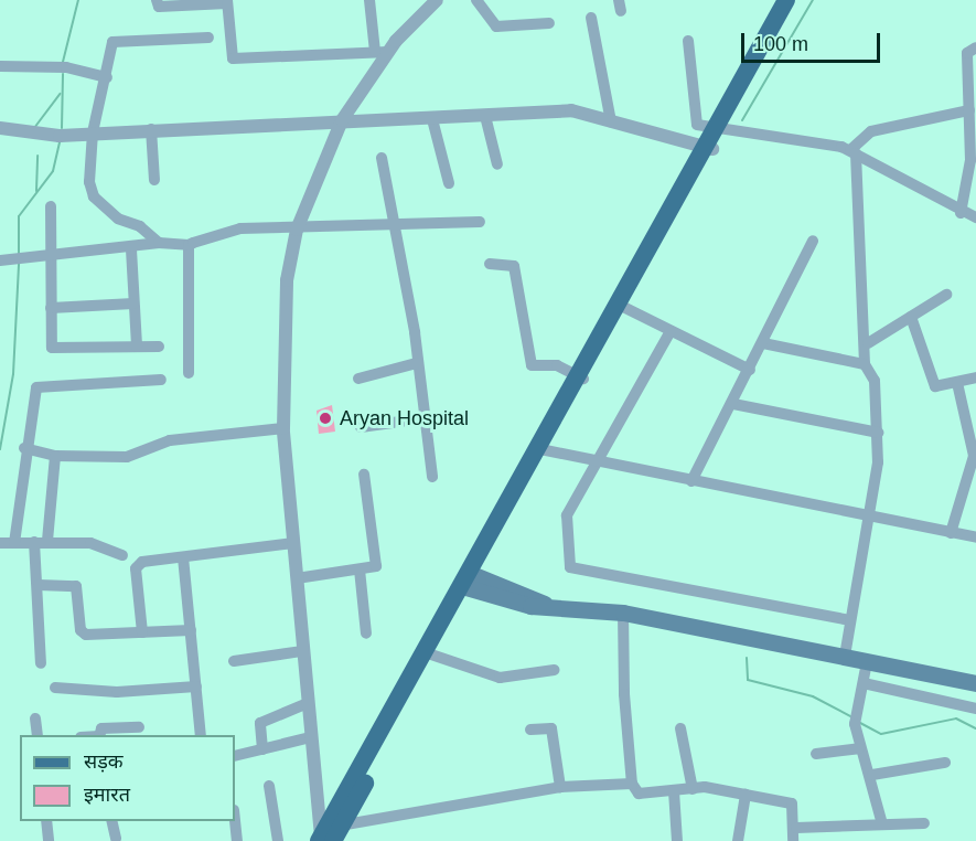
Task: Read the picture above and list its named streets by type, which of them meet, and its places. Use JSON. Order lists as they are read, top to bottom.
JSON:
{
  "places": ["Aryan Hospital"],
  "legend": ["सड़क", "इमारत"],
  "scale_bar": "100 m"
}
